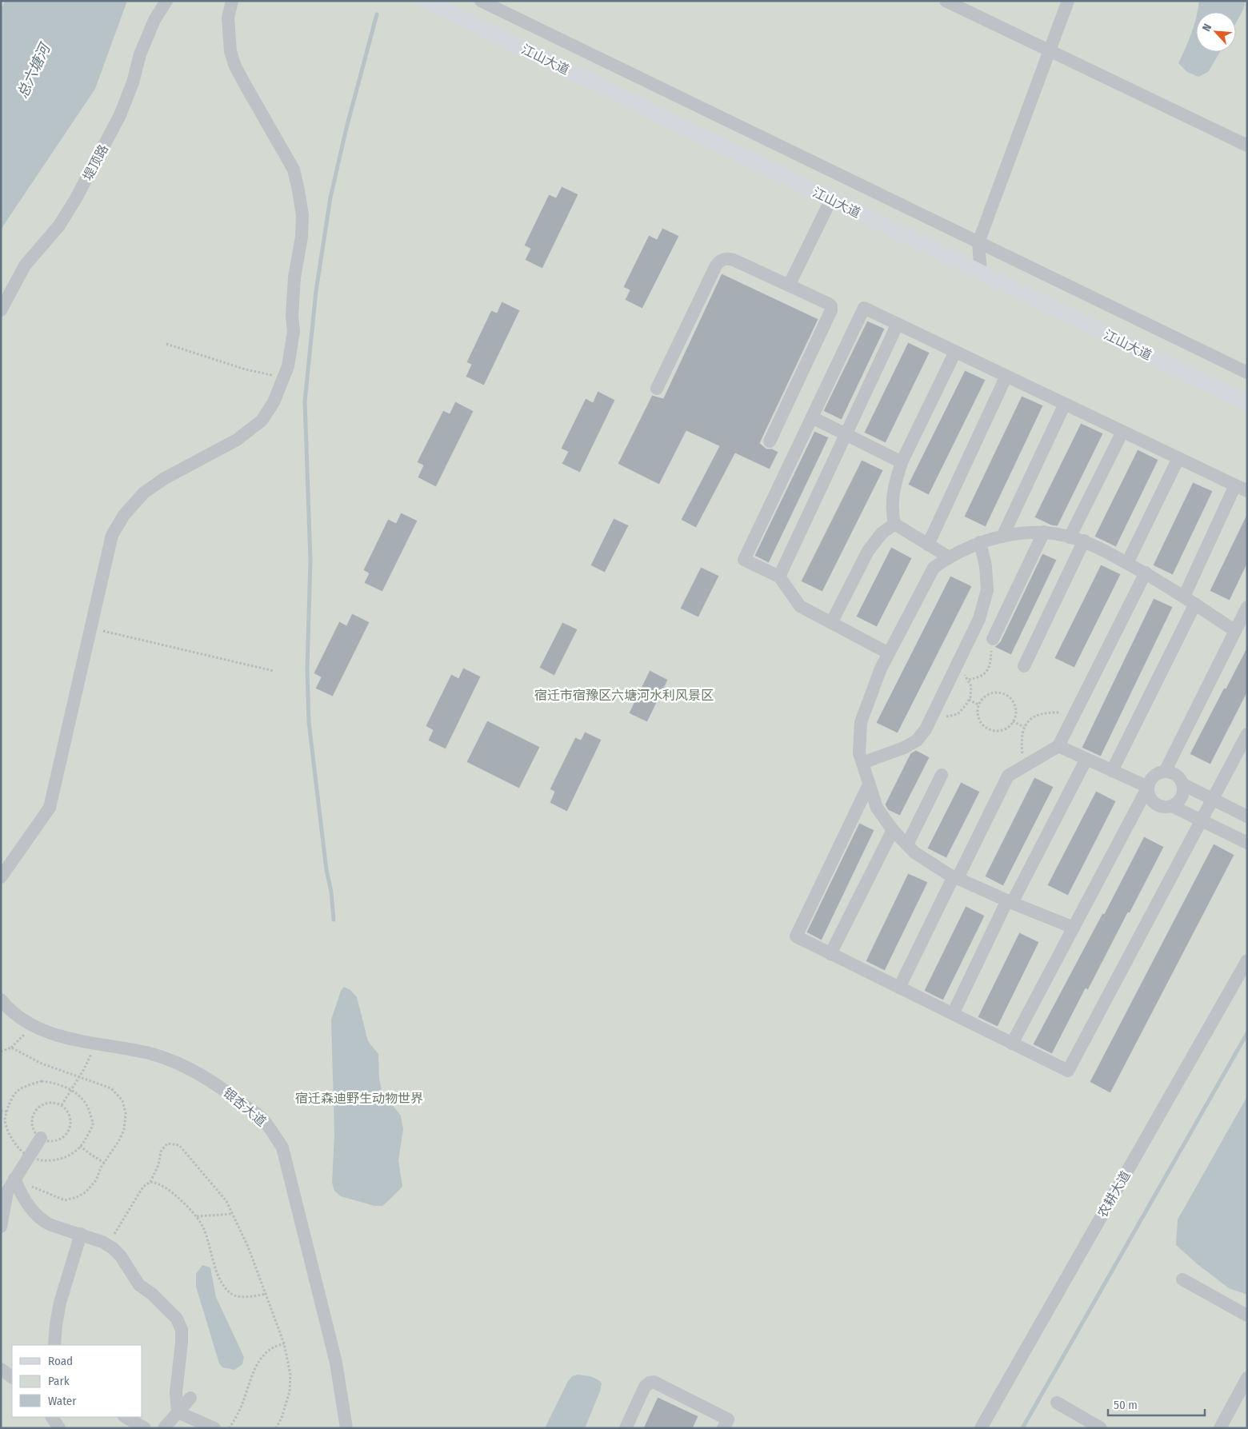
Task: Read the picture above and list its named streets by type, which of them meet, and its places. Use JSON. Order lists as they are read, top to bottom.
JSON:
{
  "streets": {
    "main road": ["江山大道"],
    "street": ["堤顶路", "银杏大道", "农耕大道"]
  },
  "water": ["总六塘河"],
  "parks": ["宿迁市宿豫区六塘河水利风景区", "宿迁森迪野生动物世界"],
  "legend": ["Road", "Park", "Water"],
  "scale_bar": "50 m",
  "north": "top left"
}
